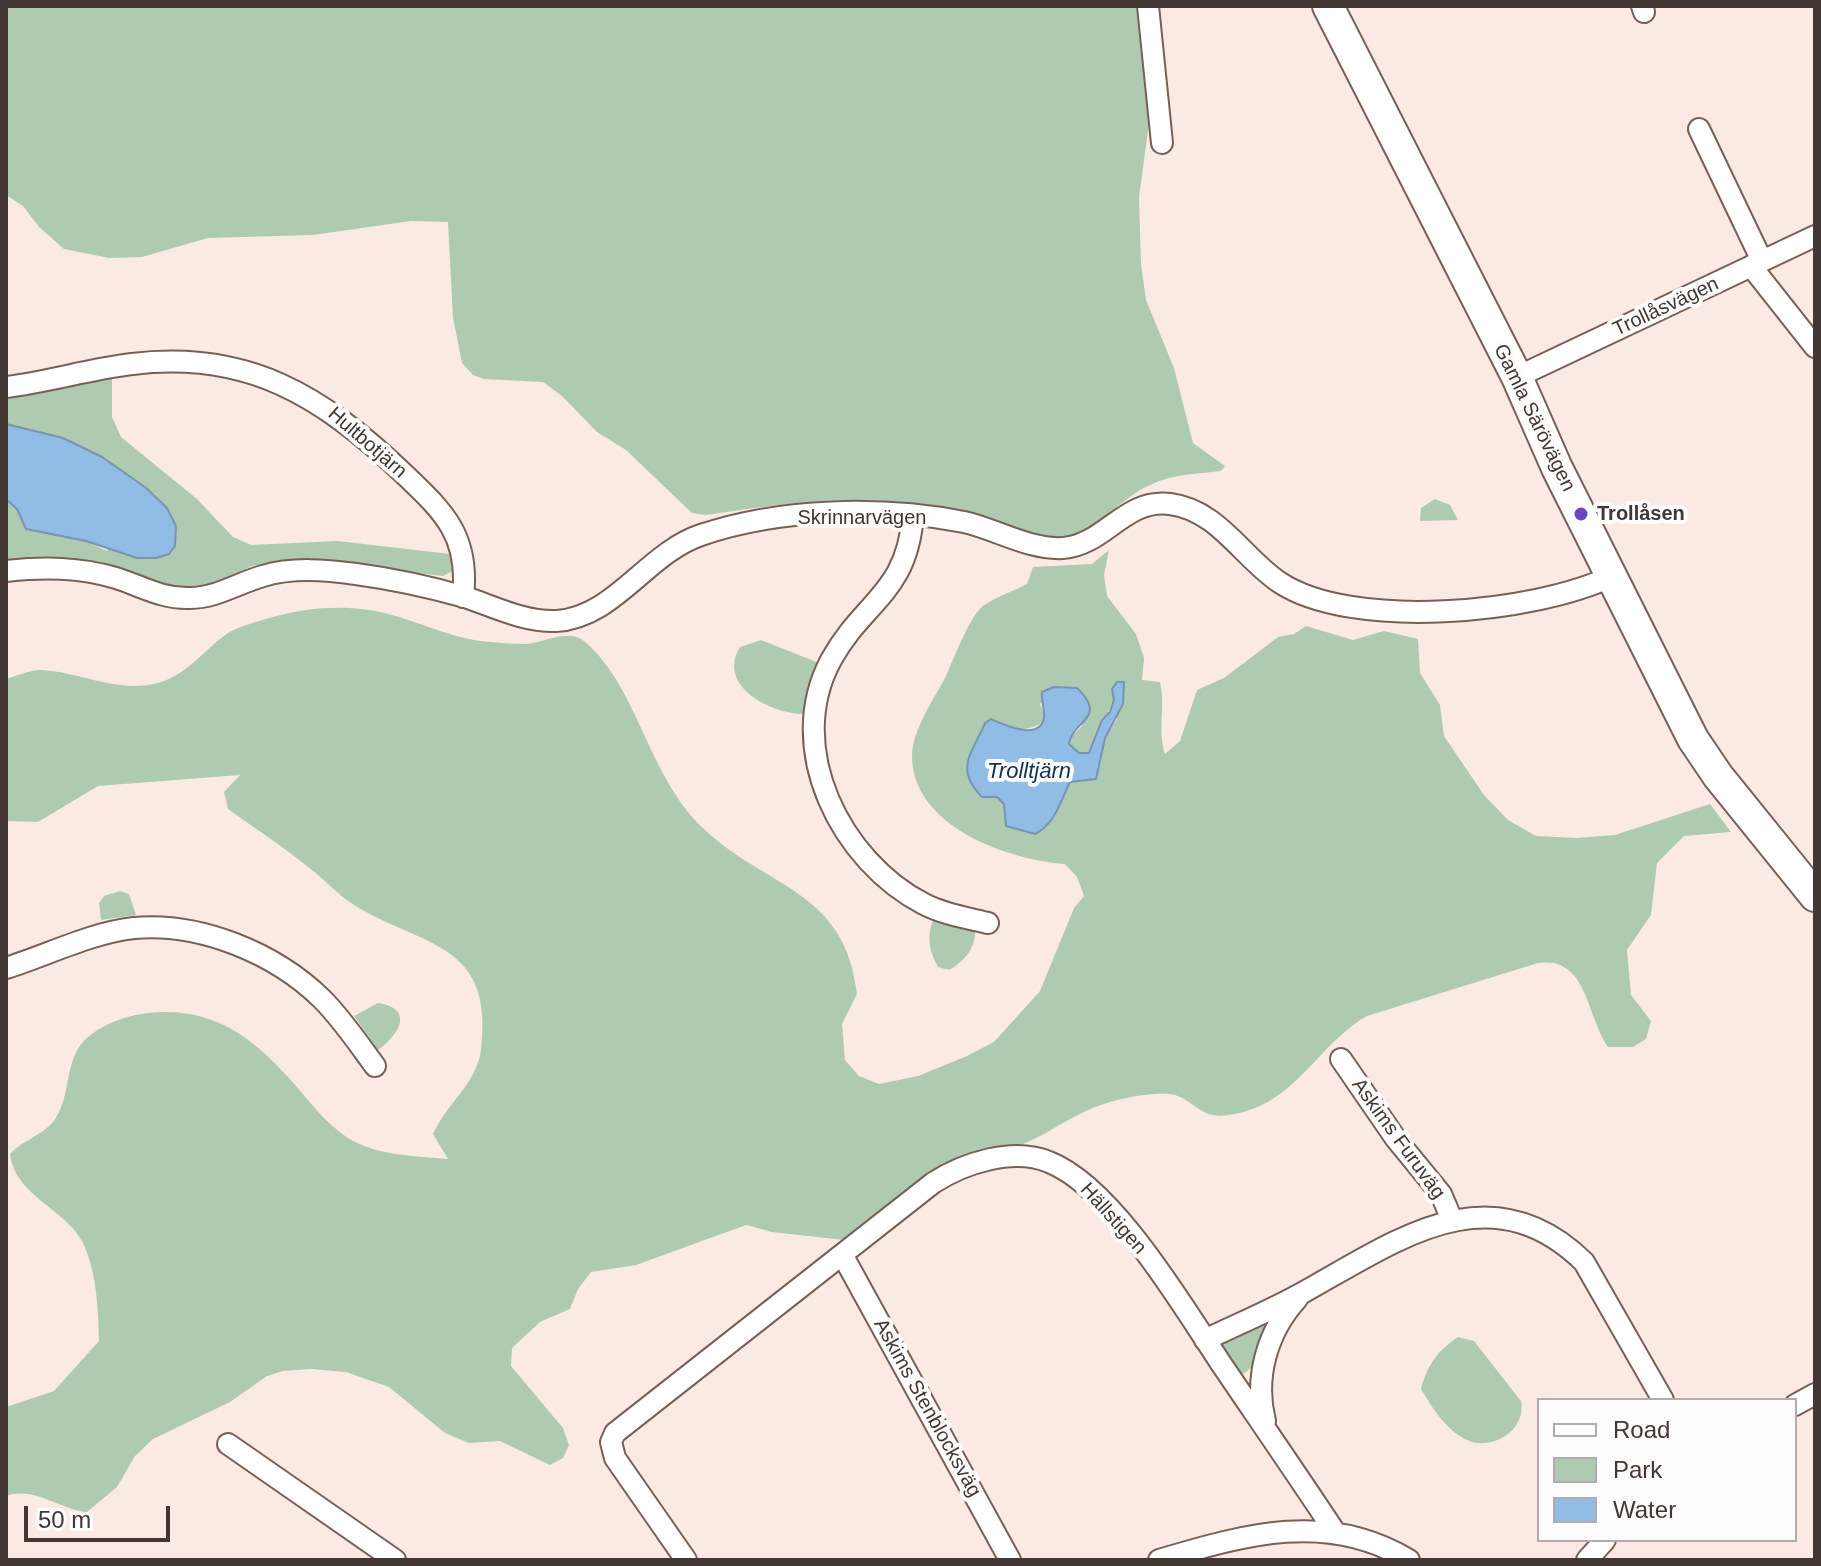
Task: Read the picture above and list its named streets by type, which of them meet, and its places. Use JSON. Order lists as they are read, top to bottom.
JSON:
{
  "streets": {
    "street": [
      "Trollåsvägen",
      "Gamla Särövägen",
      "Hultbotjärn",
      "Skrinnarvägen",
      "Askims Furuväg",
      "Hällstigen",
      "Askims Stenblocksväg"
    ]
  },
  "crossings": [
    ["Trollåsvägen", "Gamla Särövägen"],
    ["Gamla Särövägen", "Skrinnarvägen"],
    ["Hultbotjärn", "Skrinnarvägen"],
    ["Hällstigen", "Askims Stenblocksväg"]
  ],
  "water": ["Trolltjärn"],
  "places": ["Trollåsen"],
  "legend": ["Road", "Park", "Water"],
  "scale_bar": "50 m"
}
